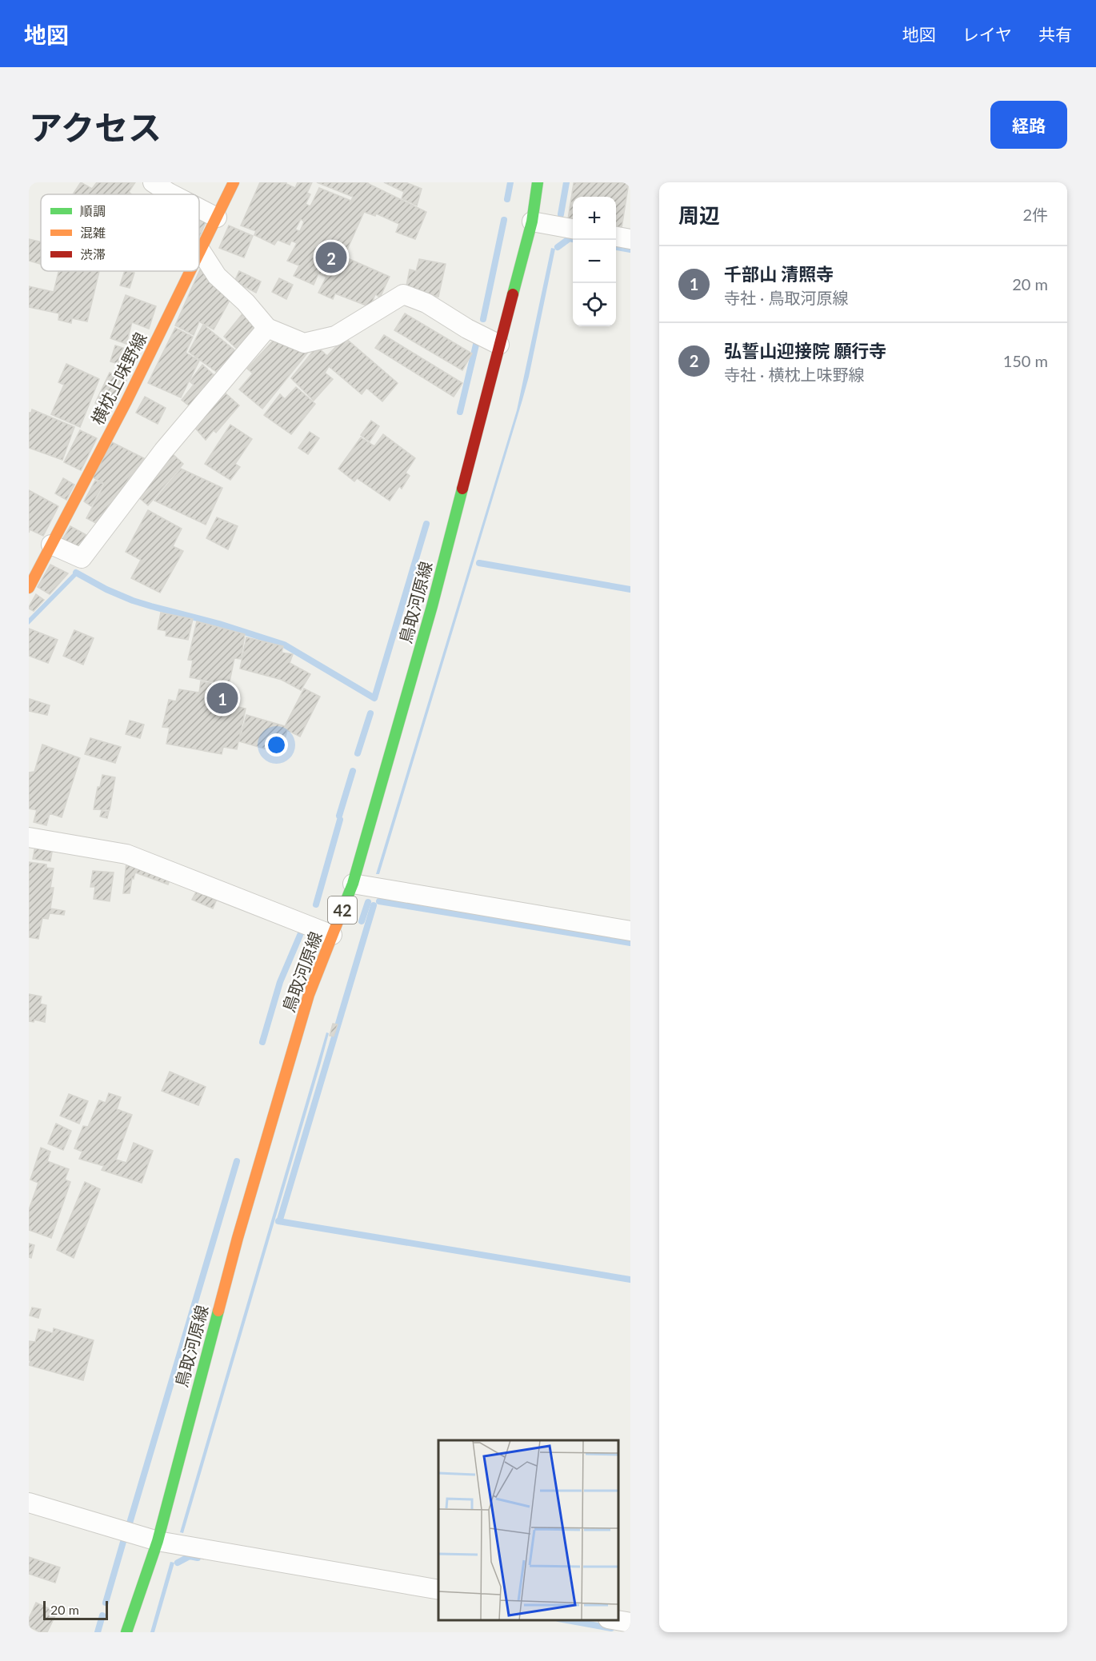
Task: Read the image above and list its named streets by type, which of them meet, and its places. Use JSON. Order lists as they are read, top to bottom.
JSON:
{
  "streets": {
    "main road": ["横枕上味野線", "鳥取河原線", "42"]
  },
  "legend": ["順調", "混雑", "渋滞"],
  "scale_bar": "20 m",
  "page": {
    "header": "地図",
    "nav": ["地図", "レイヤ", "共有"],
    "title": "アクセス",
    "buttons": "経路",
    "heading": ["周辺", "2件"],
    "map_buttons": ["+", "−"],
    "pins": ["2", "1"],
    "list": [
      {
        "mark": "1",
        "name": "千部山 清照寺",
        "note": "寺社 · 鳥取河原線",
        "value": "20 m"
      },
      {
        "mark": "2",
        "name": "弘誓山迎接院 願行寺",
        "note": "寺社 · 横枕上味野線",
        "value": "150 m"
      }
    ],
    "scale": "20 m"
  }
}
